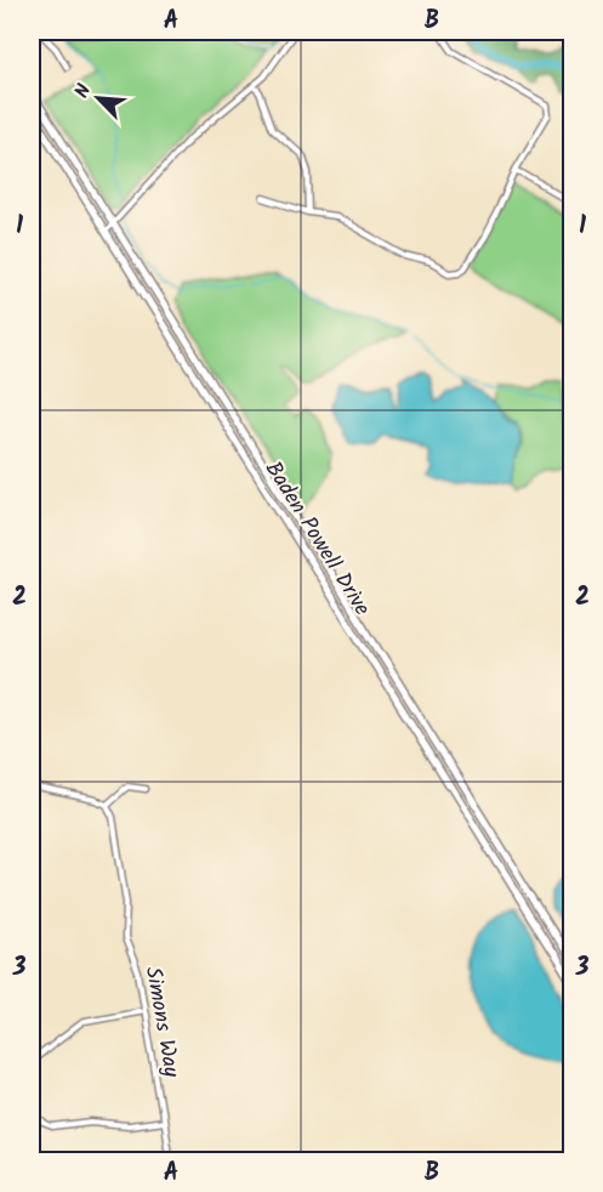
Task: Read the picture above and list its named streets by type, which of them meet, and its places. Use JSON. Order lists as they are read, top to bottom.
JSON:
{
  "streets": {
    "main road": ["Baden Powell Drive"],
    "street": ["Simons Way"]
  },
  "north": "top left",
  "grid": {
    "columns": ["A", "B"],
    "rows": ["1", "2", "3"]
  }
}
